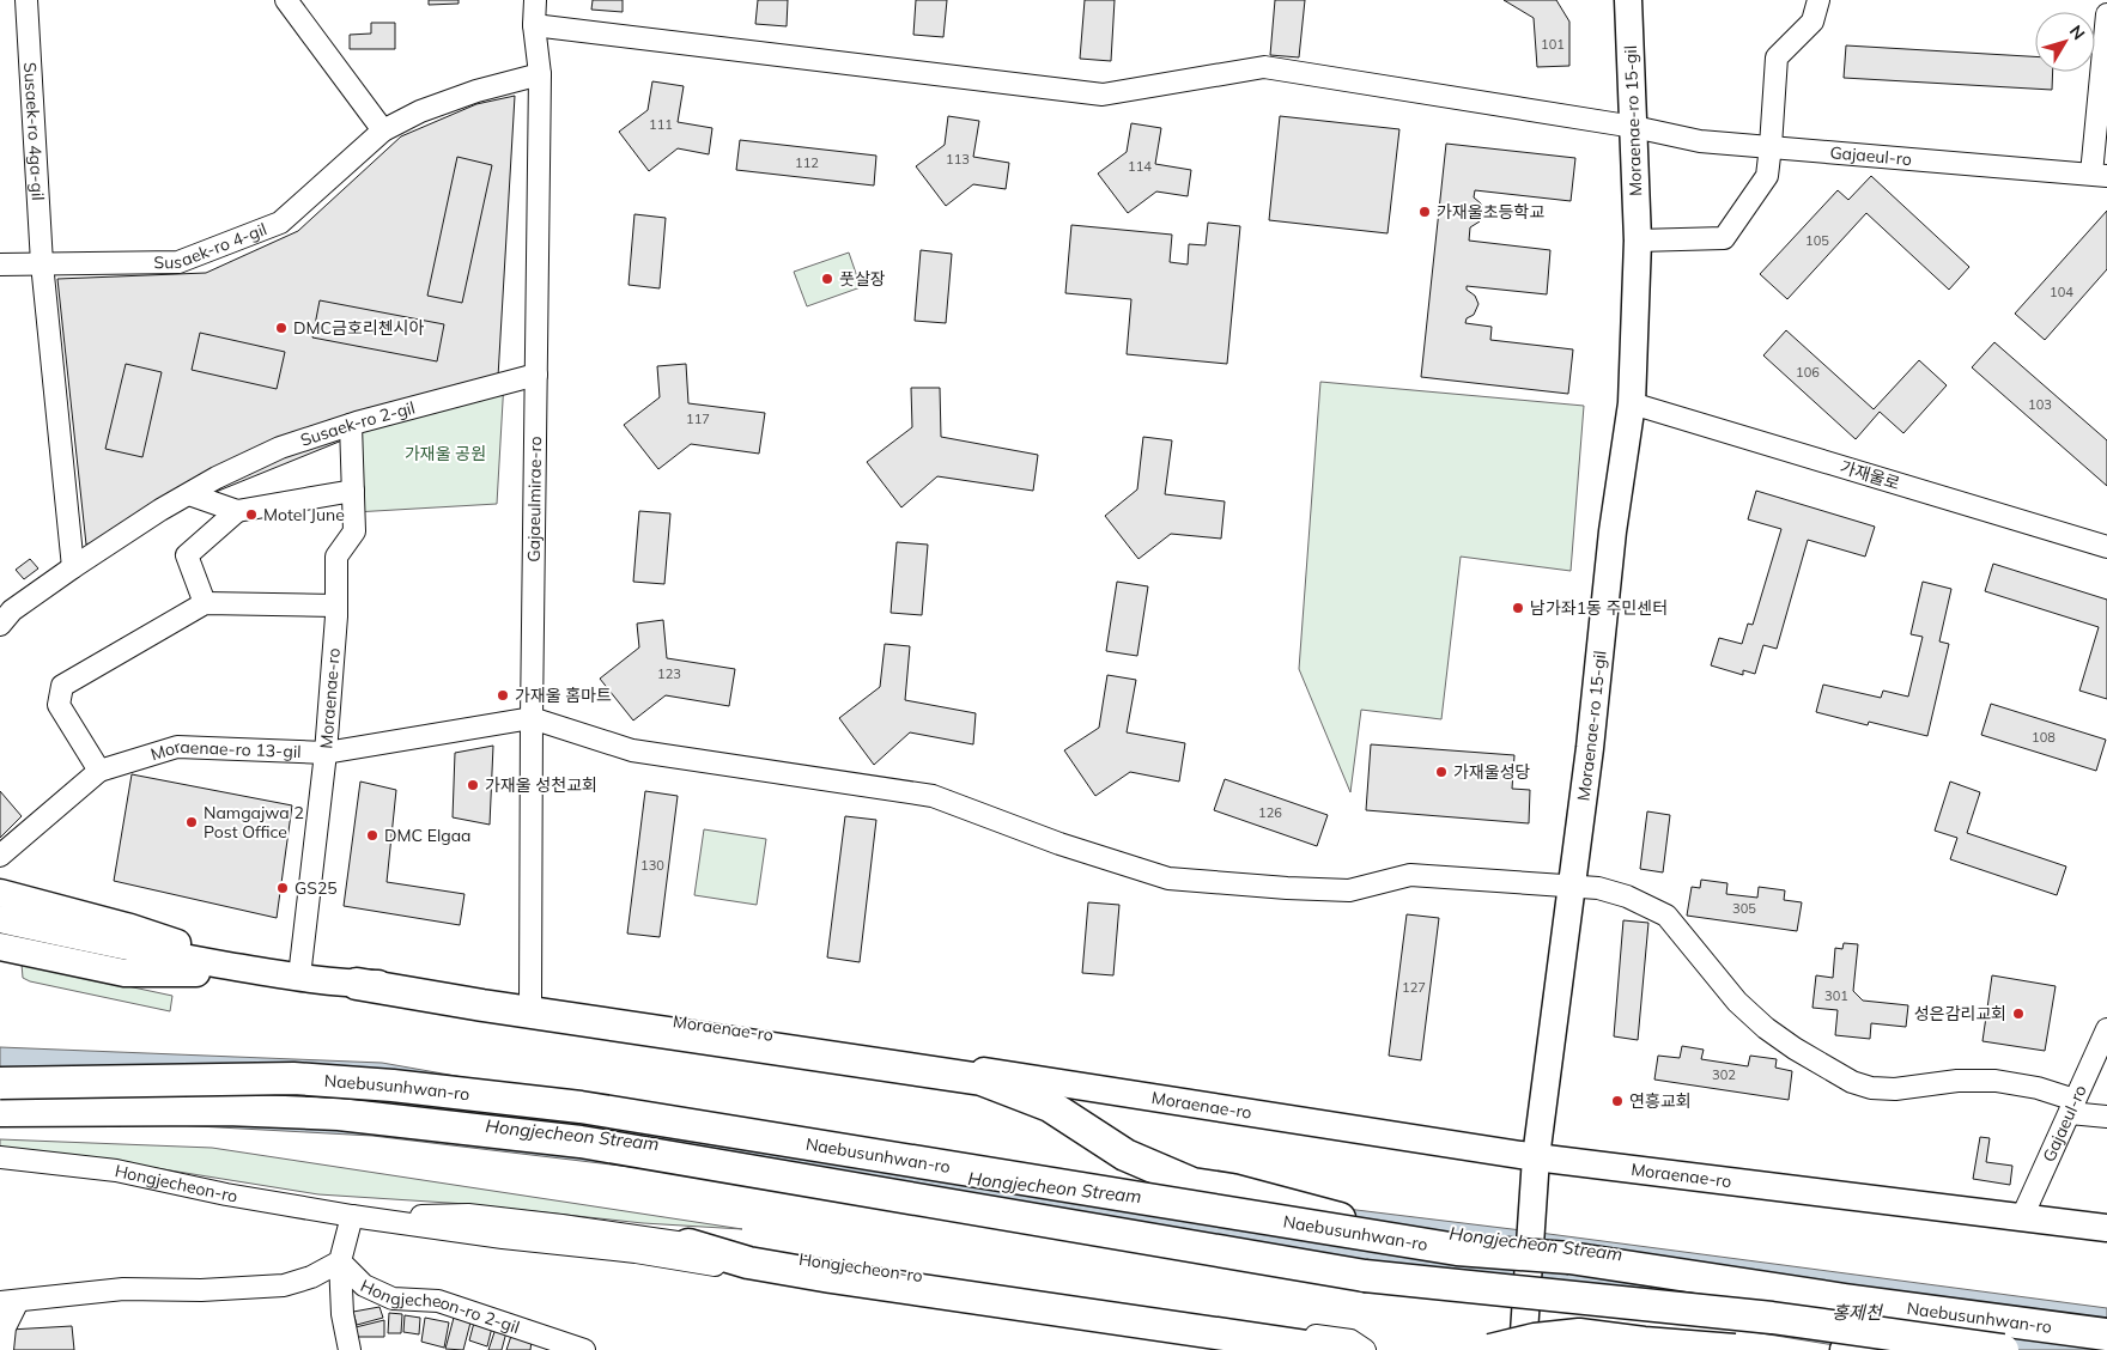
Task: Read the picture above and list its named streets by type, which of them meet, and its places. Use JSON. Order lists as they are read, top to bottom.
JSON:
{
  "streets": {
    "highway": ["Naebusunhwan-ro"],
    "main road": ["Moraenae-ro 15-gil", "Moraenae-ro"],
    "street": [
      "Susaek-ro 4ga-gil",
      "Gajaeul-ro",
      "Susaek-ro 4-gil",
      "Susaek-ro 2-gil",
      "가재울로",
      "Gajaeulmirae-ro",
      "Moraenae-ro 13-gil",
      "Hongjecheon-ro",
      "Hongjecheon-ro 2-gil"
    ]
  },
  "crossings": [
    ["Moraenae-ro 15-gil", "Gajaeul-ro"],
    ["Moraenae-ro 15-gil", "가재울로"],
    ["Moraenae-ro 15-gil", "Moraenae-ro"],
    ["Susaek-ro 4ga-gil", "Susaek-ro 4-gil"],
    ["Gajaeul-ro", "Gajaeulmirae-ro"],
    ["Gajaeul-ro", "Moraenae-ro"],
    ["Susaek-ro 4-gil", "Gajaeulmirae-ro"],
    ["Susaek-ro 2-gil", "Gajaeulmirae-ro"],
    ["Susaek-ro 2-gil", "Moraenae-ro"],
    ["Gajaeulmirae-ro", "Moraenae-ro"],
    ["Gajaeulmirae-ro", "Moraenae-ro 13-gil"],
    ["Moraenae-ro", "Moraenae-ro 13-gil"]
  ],
  "water": ["Hongjecheon Stream", "홍제천"],
  "parks": ["가재울 공원"],
  "places": [
    "가재울초등학교",
    "풋살장",
    "DMC금호리첸시아",
    "Motel June",
    "남가좌1동 주민센터",
    "가재울 홈마트",
    "가재울성당",
    "가재울 성천교회",
    "Namgajwa 2 Post Office",
    "DMC Elgaa",
    "GS25",
    "성은감리교회",
    "연흥교회"
  ],
  "house_numbers": [
    "101",
    "111",
    "113",
    "112",
    "114",
    "105",
    "104",
    "106",
    "103",
    "117",
    "123",
    "108",
    "126",
    "130",
    "305",
    "127",
    "301",
    "302"
  ],
  "north": "top right"
}
